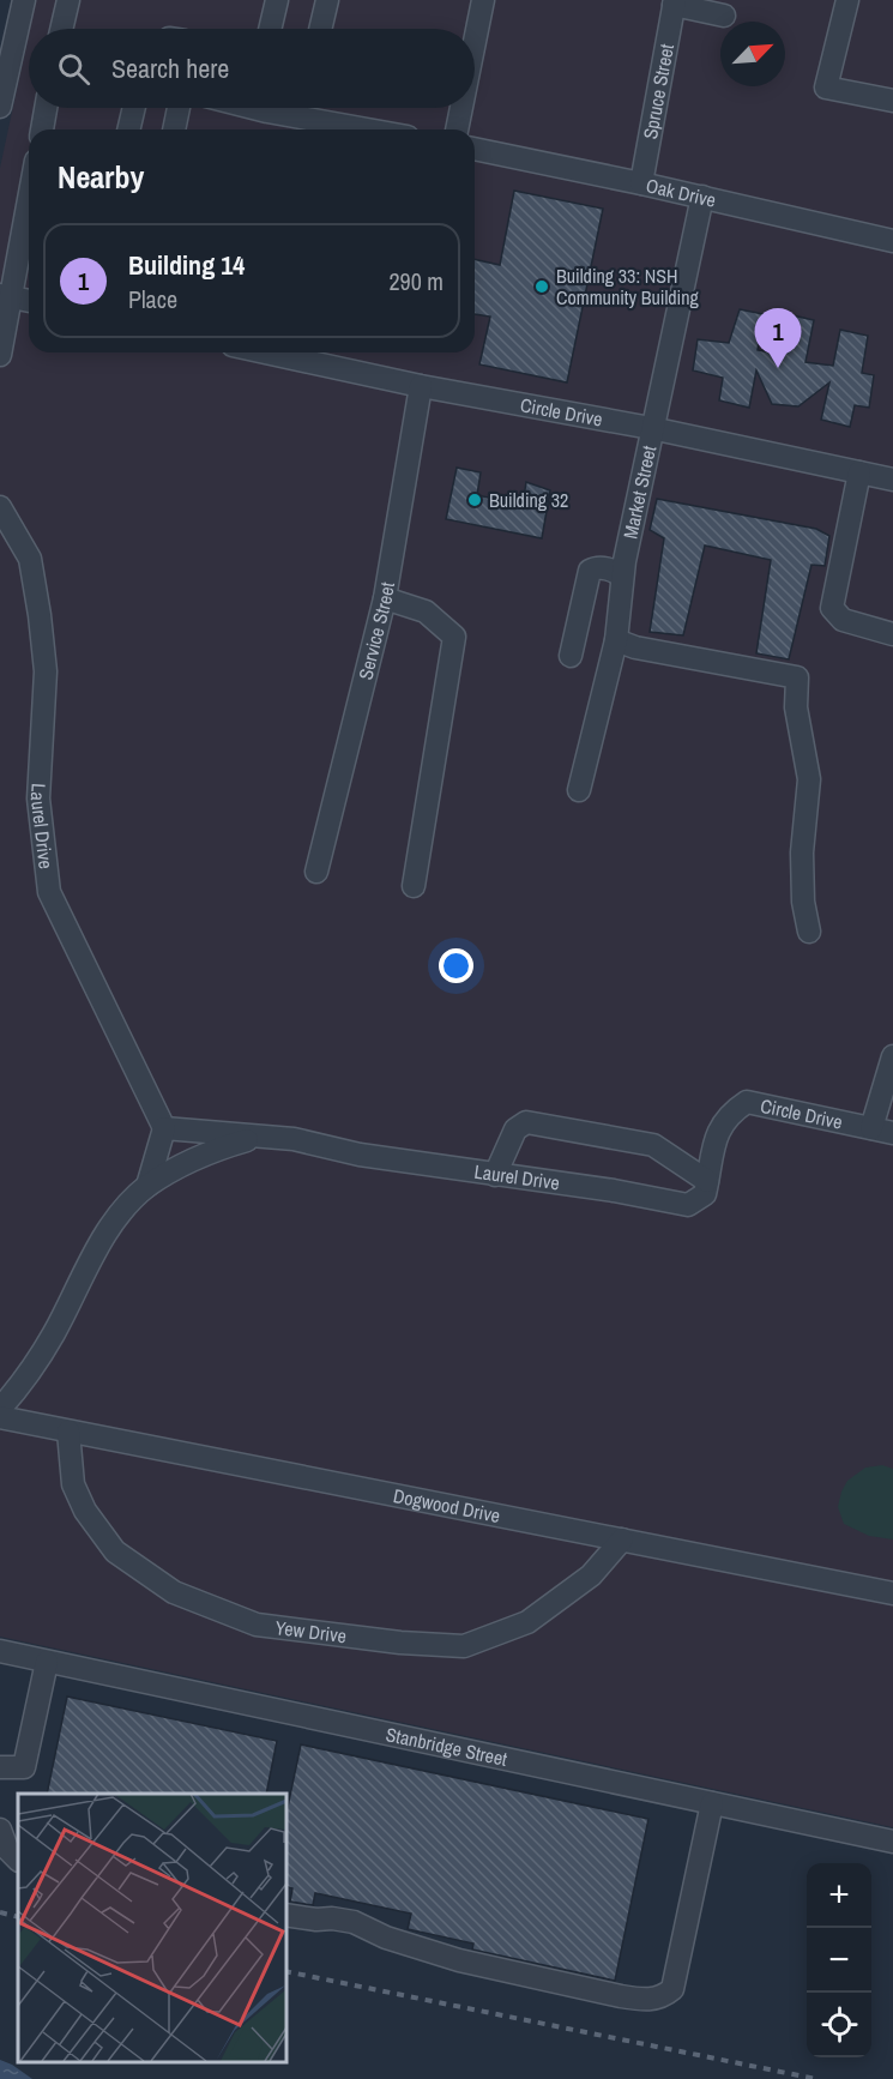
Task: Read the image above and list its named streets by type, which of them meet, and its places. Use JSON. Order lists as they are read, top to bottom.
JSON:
{
  "streets": {
    "street": [
      "Spruce Street",
      "Oak Drive",
      "Circle Drive",
      "Market Street",
      "Service Street",
      "Laurel Drive",
      "Dogwood Drive",
      "Yew Drive",
      "Stanbridge Street"
    ]
  },
  "crossings": [
    ["Spruce Street", "Oak Drive"],
    ["Oak Drive", "Market Street"],
    ["Circle Drive", "Market Street"],
    ["Circle Drive", "Service Street"],
    ["Circle Drive", "Laurel Drive"],
    ["Dogwood Drive", "Yew Drive"]
  ],
  "places": ["Building 33: NSH Community Building", "Building 32"],
  "north": "top right",
  "page": {
    "search": "Search here",
    "heading": "Nearby",
    "list": [
      {
        "mark": "1",
        "name": "Building 14",
        "note": "Place",
        "value": "290 m"
      }
    ],
    "pins": "1",
    "map_buttons": ["+", "−"]
  }
}
